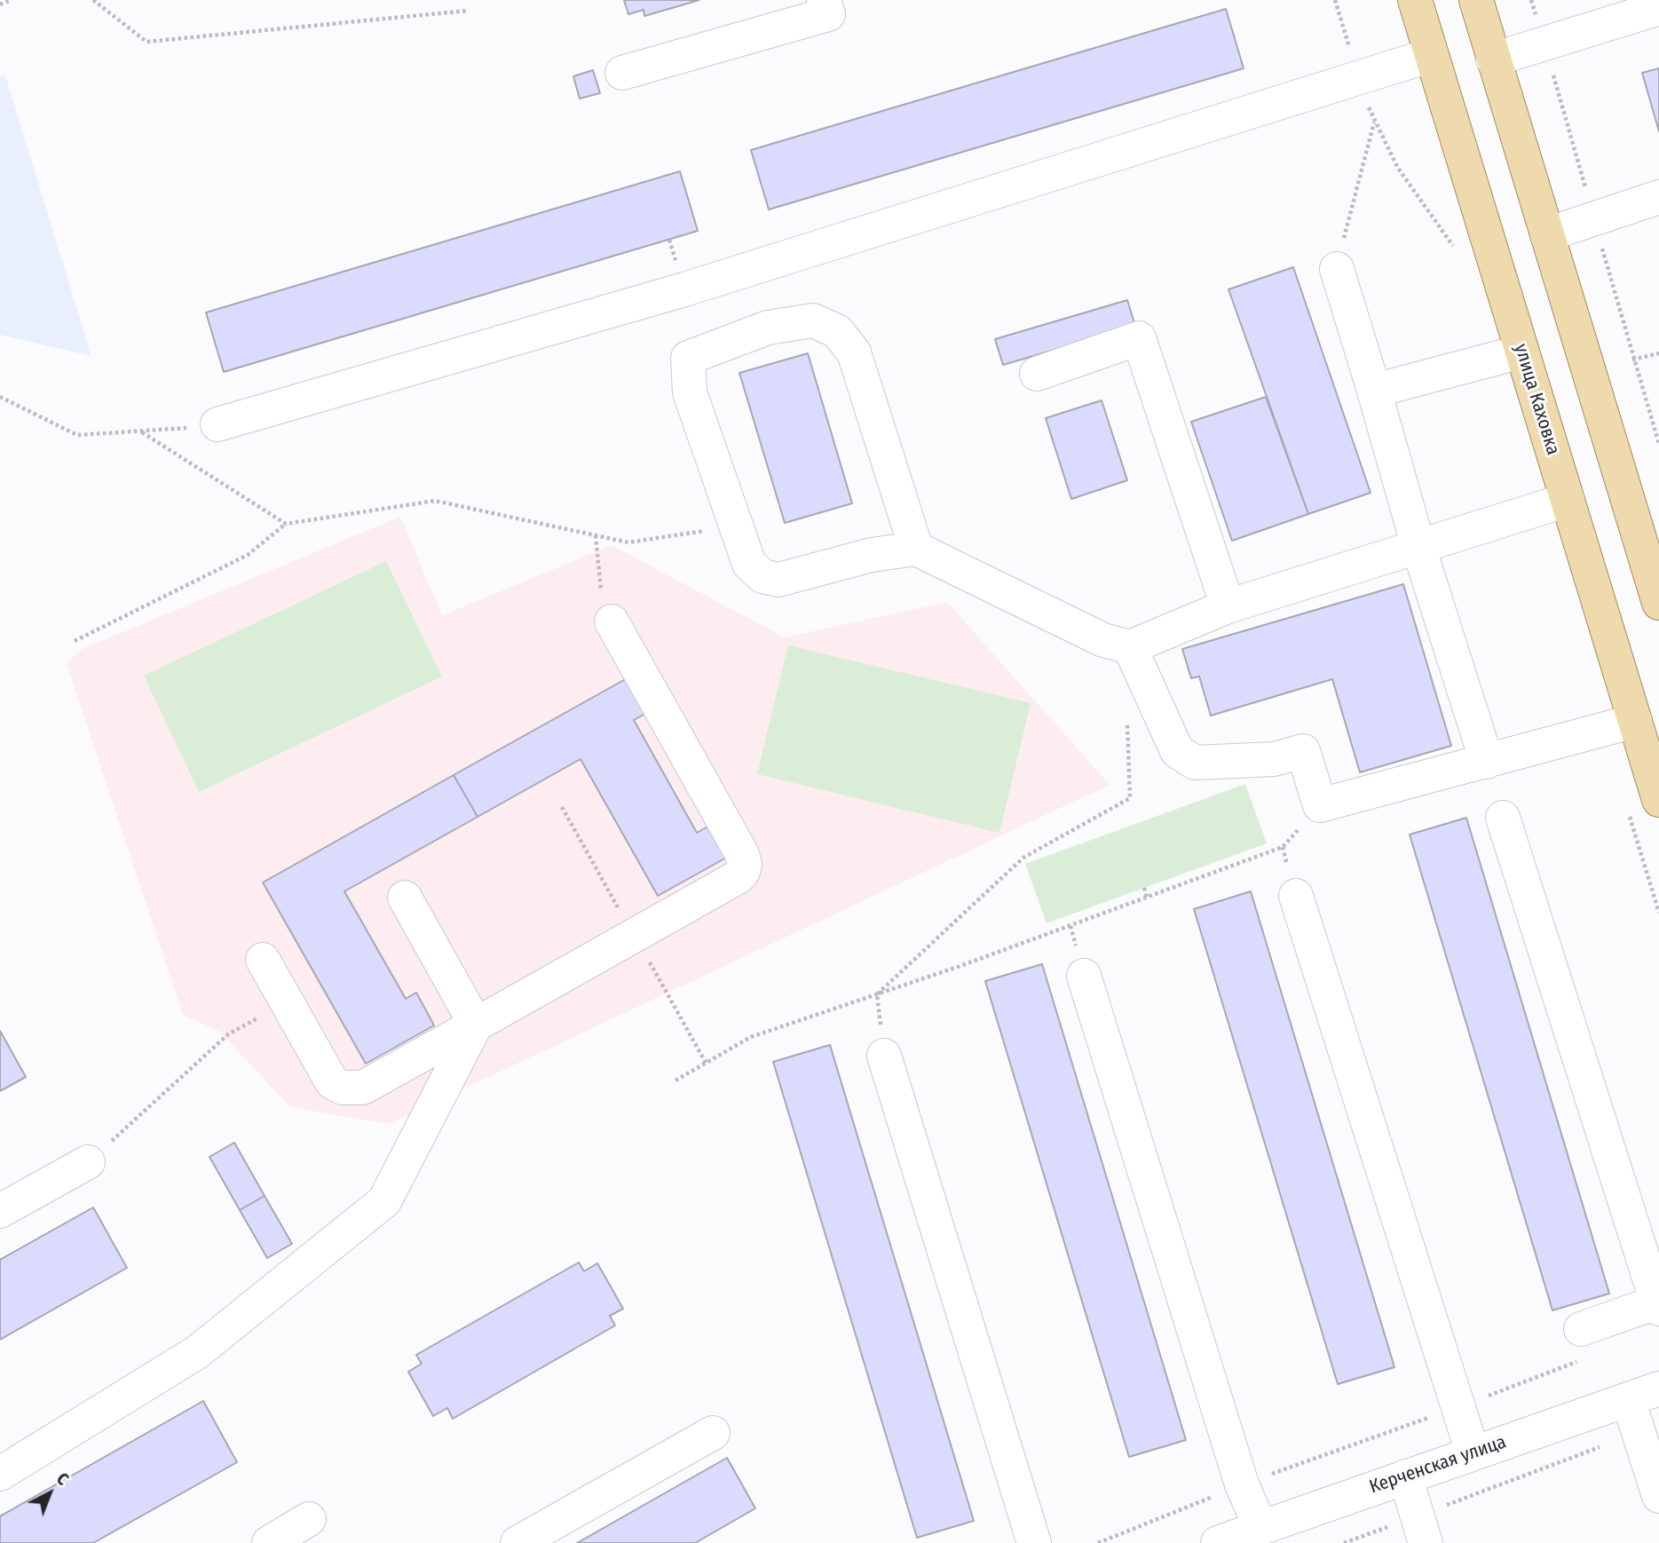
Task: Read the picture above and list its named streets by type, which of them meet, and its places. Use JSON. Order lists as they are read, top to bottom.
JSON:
{
  "streets": {
    "main road": ["улица Каховка"],
    "street": ["Керченская улица"]
  },
  "north": "top right"
}
